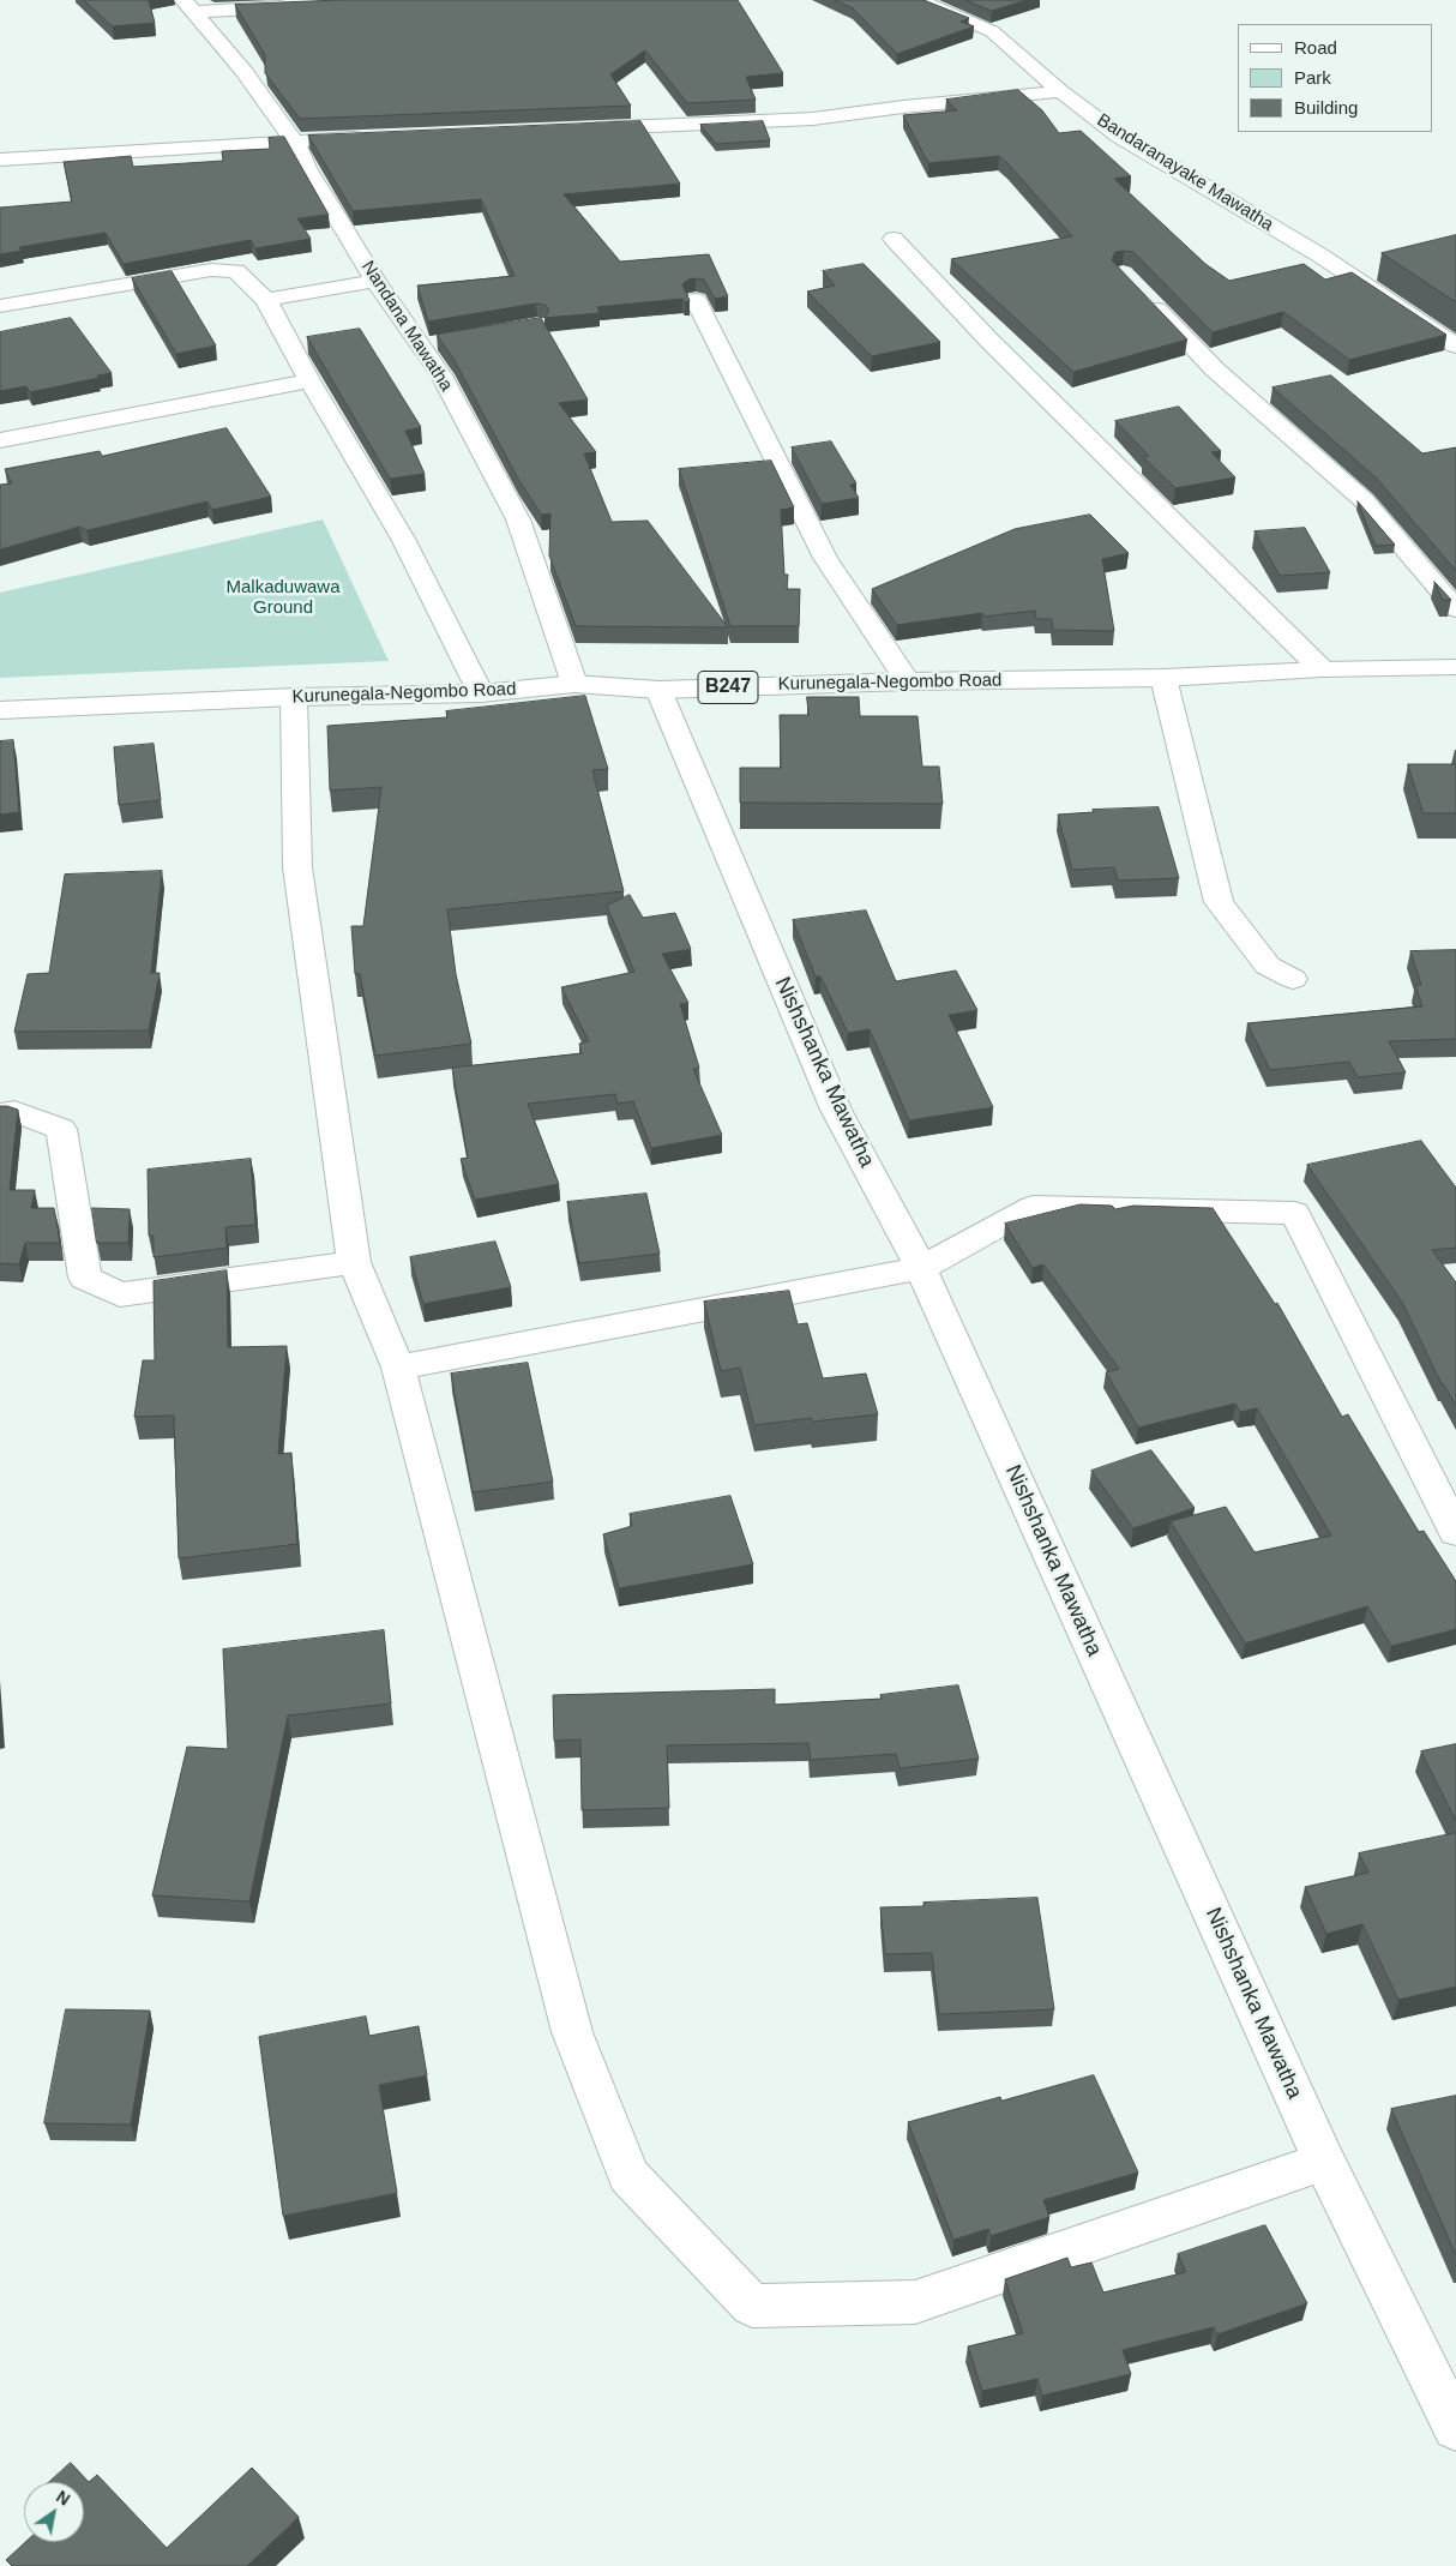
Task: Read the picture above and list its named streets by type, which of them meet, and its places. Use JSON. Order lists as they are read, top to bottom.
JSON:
{
  "streets": {
    "street": [
      "Bandaranayake Mawatha",
      "Nandana Mawatha",
      "Kurunegala-Negombo Road",
      "B247",
      "Nishshanka Mawatha"
    ]
  },
  "crossings": [
    ["Nandana Mawatha", "Kurunegala-Negombo Road"],
    ["Kurunegala-Negombo Road", "Nishshanka Mawatha"]
  ],
  "parks": ["Malkaduwawa Ground"],
  "legend": ["Road", "Park", "Building"],
  "north": "top right"
}
